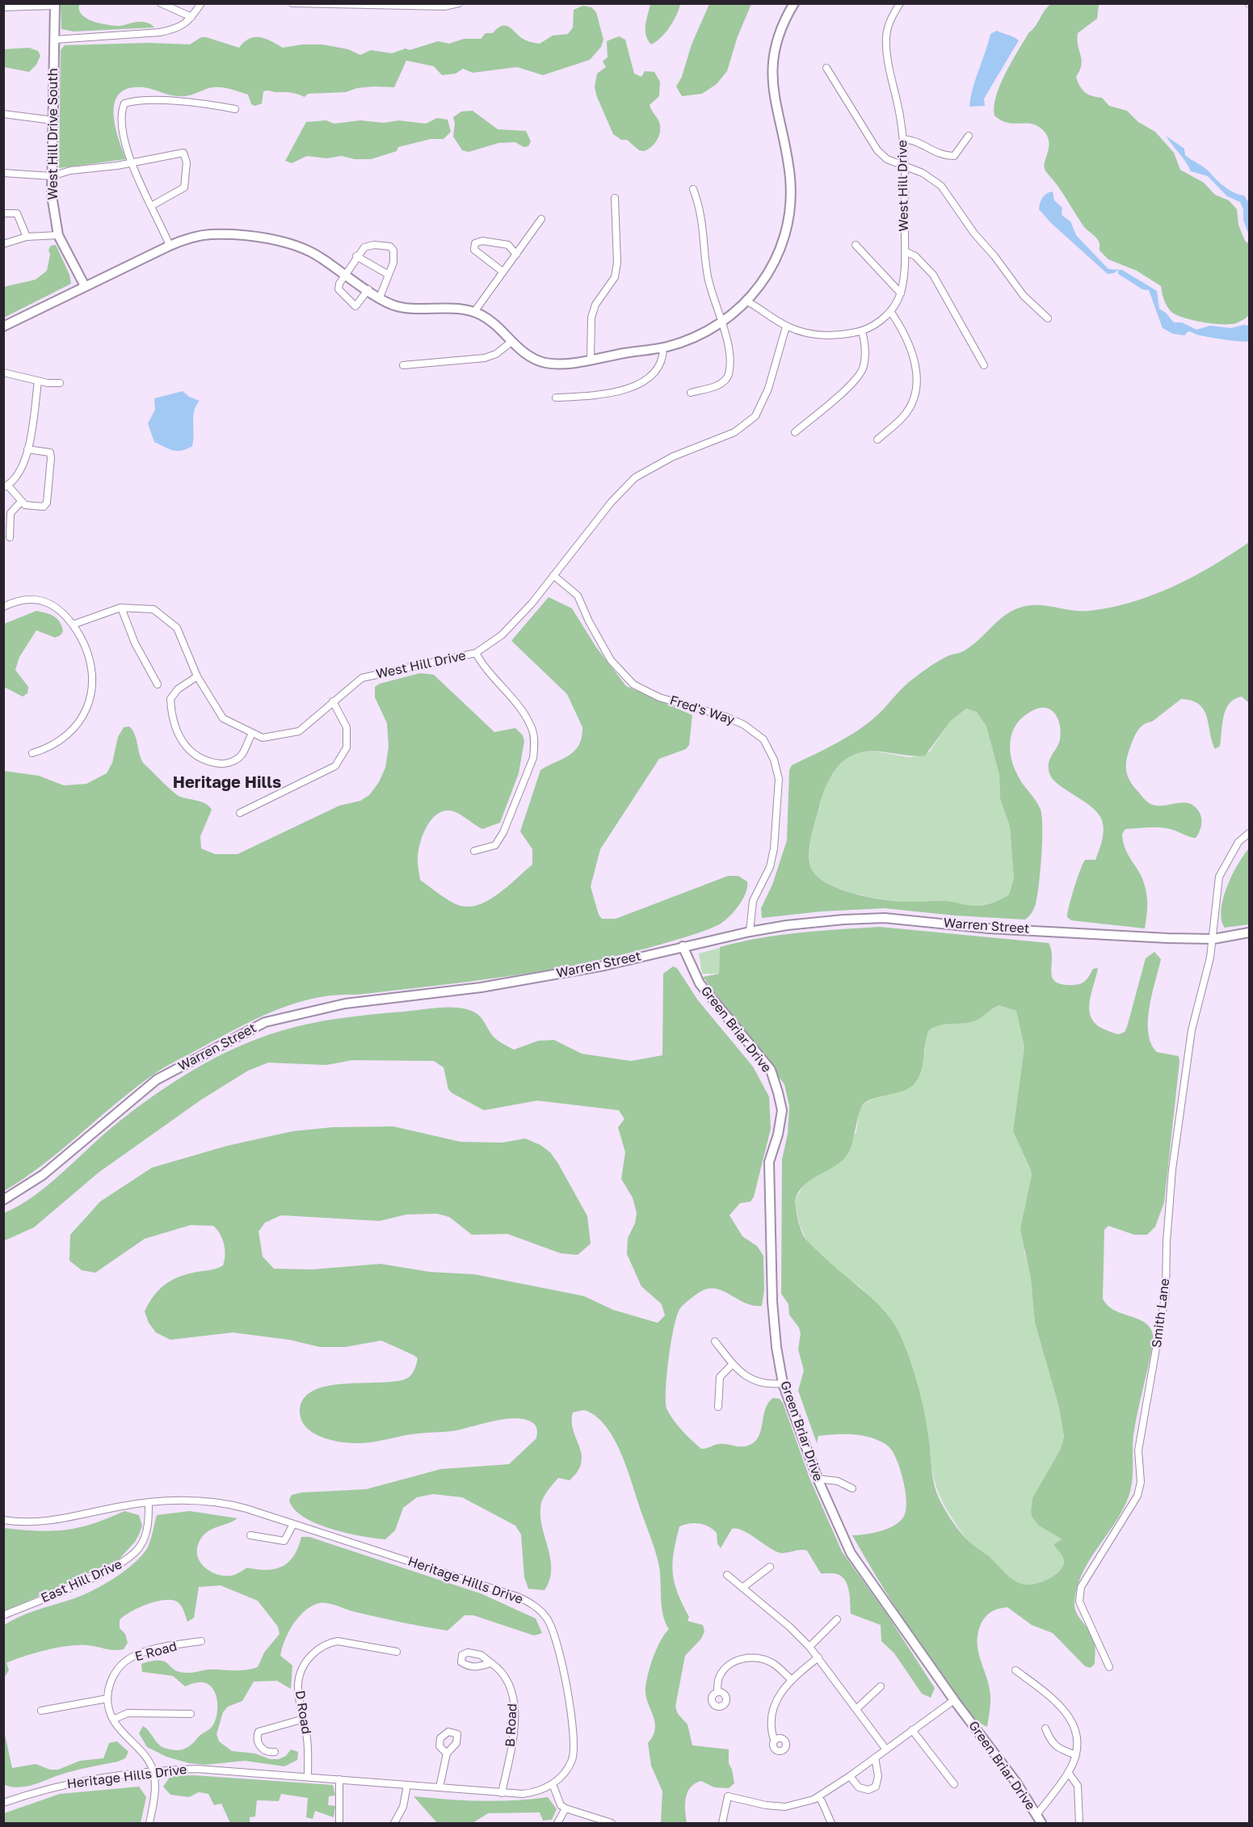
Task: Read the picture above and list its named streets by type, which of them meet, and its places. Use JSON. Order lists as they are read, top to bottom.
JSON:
{
  "streets": {
    "street": [
      "West Hill Drive South",
      "West Hill Drive",
      "Fred's Way",
      "Warren Street",
      "Green Briar Drive",
      "Smith Lane",
      "Heritage Hills Drive",
      "East Hill Drive",
      "E Road",
      "D Road",
      "B Road"
    ]
  },
  "crossings": [
    ["West Hill Drive", "Fred's Way"],
    ["Fred's Way", "Warren Street"],
    ["Warren Street", "Green Briar Drive"],
    ["Warren Street", "Smith Lane"],
    ["Heritage Hills Drive", "East Hill Drive"],
    ["Heritage Hills Drive", "D Road"],
    ["Heritage Hills Drive", "B Road"]
  ],
  "districts": ["Heritage Hills"]
}
